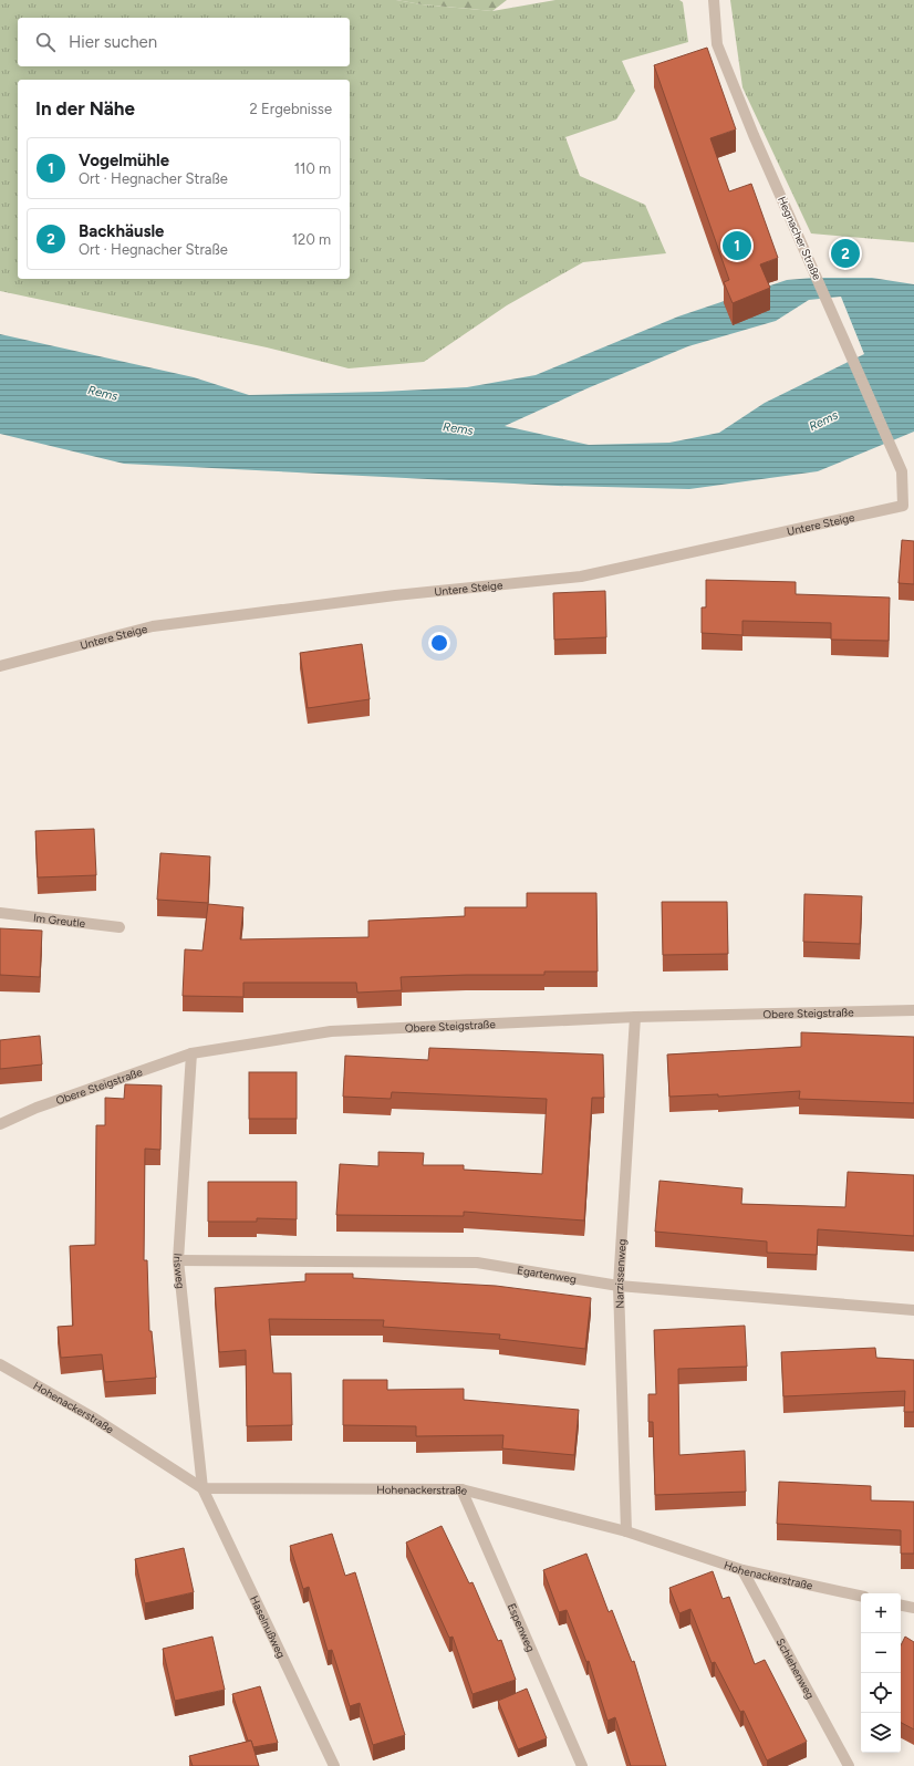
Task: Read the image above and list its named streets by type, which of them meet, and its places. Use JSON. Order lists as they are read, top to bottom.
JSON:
{
  "streets": {
    "street": [
      "Hegnacher Straße",
      "Untere Steige",
      "Im Greutle",
      "Obere Steigstraße",
      "Irisweg",
      "Egartenweg",
      "Narzissenweg",
      "Hohenackerstraße",
      "Haselnußweg",
      "Espenweg",
      "Schlehenweg"
    ]
  },
  "crossings": [
    ["Hegnacher Straße", "Untere Steige"],
    ["Obere Steigstraße", "Irisweg"],
    ["Obere Steigstraße", "Narzissenweg"],
    ["Irisweg", "Egartenweg"],
    ["Irisweg", "Hohenackerstraße"],
    ["Irisweg", "Haselnußweg"],
    ["Egartenweg", "Narzissenweg"],
    ["Narzissenweg", "Hohenackerstraße"],
    ["Hohenackerstraße", "Haselnußweg"],
    ["Hohenackerstraße", "Espenweg"],
    ["Hohenackerstraße", "Schlehenweg"]
  ],
  "water": ["Rems"],
  "page": {
    "search": "Hier suchen",
    "heading": ["In der Nähe", "2 Ergebnisse"],
    "list": [
      {
        "mark": "1",
        "name": "Vogelmühle",
        "note": "Ort · Hegnacher Straße",
        "value": "110 m"
      },
      {
        "mark": "2",
        "name": "Backhäusle",
        "note": "Ort · Hegnacher Straße",
        "value": "120 m"
      }
    ],
    "pins": ["1", "2"],
    "map_buttons": ["+", "−"]
  }
}
